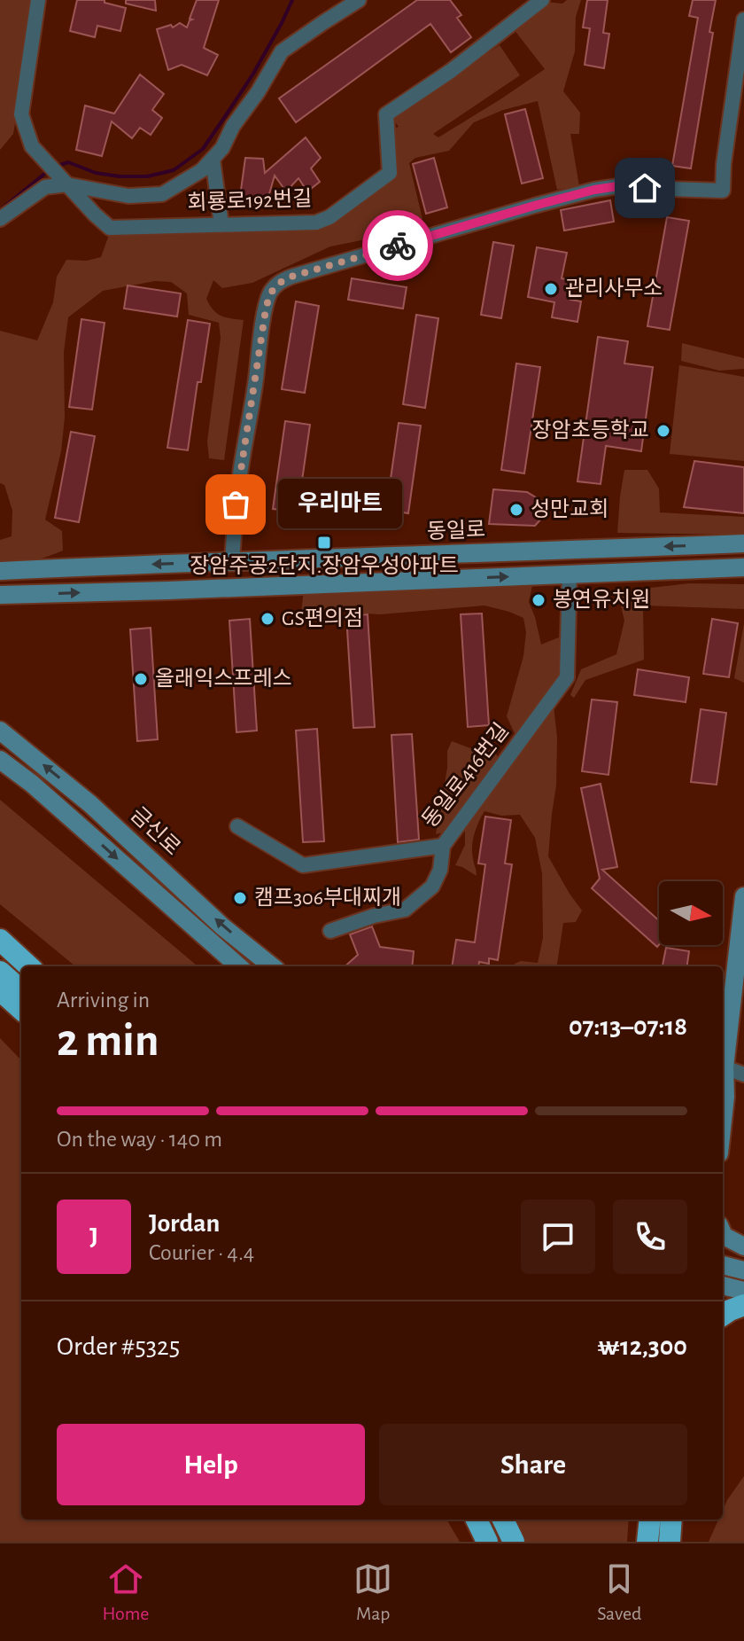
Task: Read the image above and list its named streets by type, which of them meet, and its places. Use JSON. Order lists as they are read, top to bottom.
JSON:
{
  "streets": {
    "street": [
      "회룡로192번길",
      "동일로",
      "동일로416번길",
      "금신로"
    ]
  },
  "places": {
    "other": [
      "관리사무소",
      "장암초등학교",
      "우리마트",
      "성만교회",
      "봉연유치원",
      "GS편의점",
      "올래익스프레스",
      "캠프306부대찌개"
    ],
    "transit": ["장암주공2단지.장암우성아파트"]
  },
  "north": "right",
  "page": {
    "bubble": "우리마트",
    "heading": ["2 min", "Arriving in", "07:13–07:18"],
    "panel": [
      "Jordan",
      "Courier · 4.4",
      "Order #5325",
      "₩12,300"
    ],
    "bar": "On the way · 140 m",
    "round": "J",
    "buttons": ["Help", "Share"],
    "tabs": ["Home", "Map", "Saved"]
  }
}
